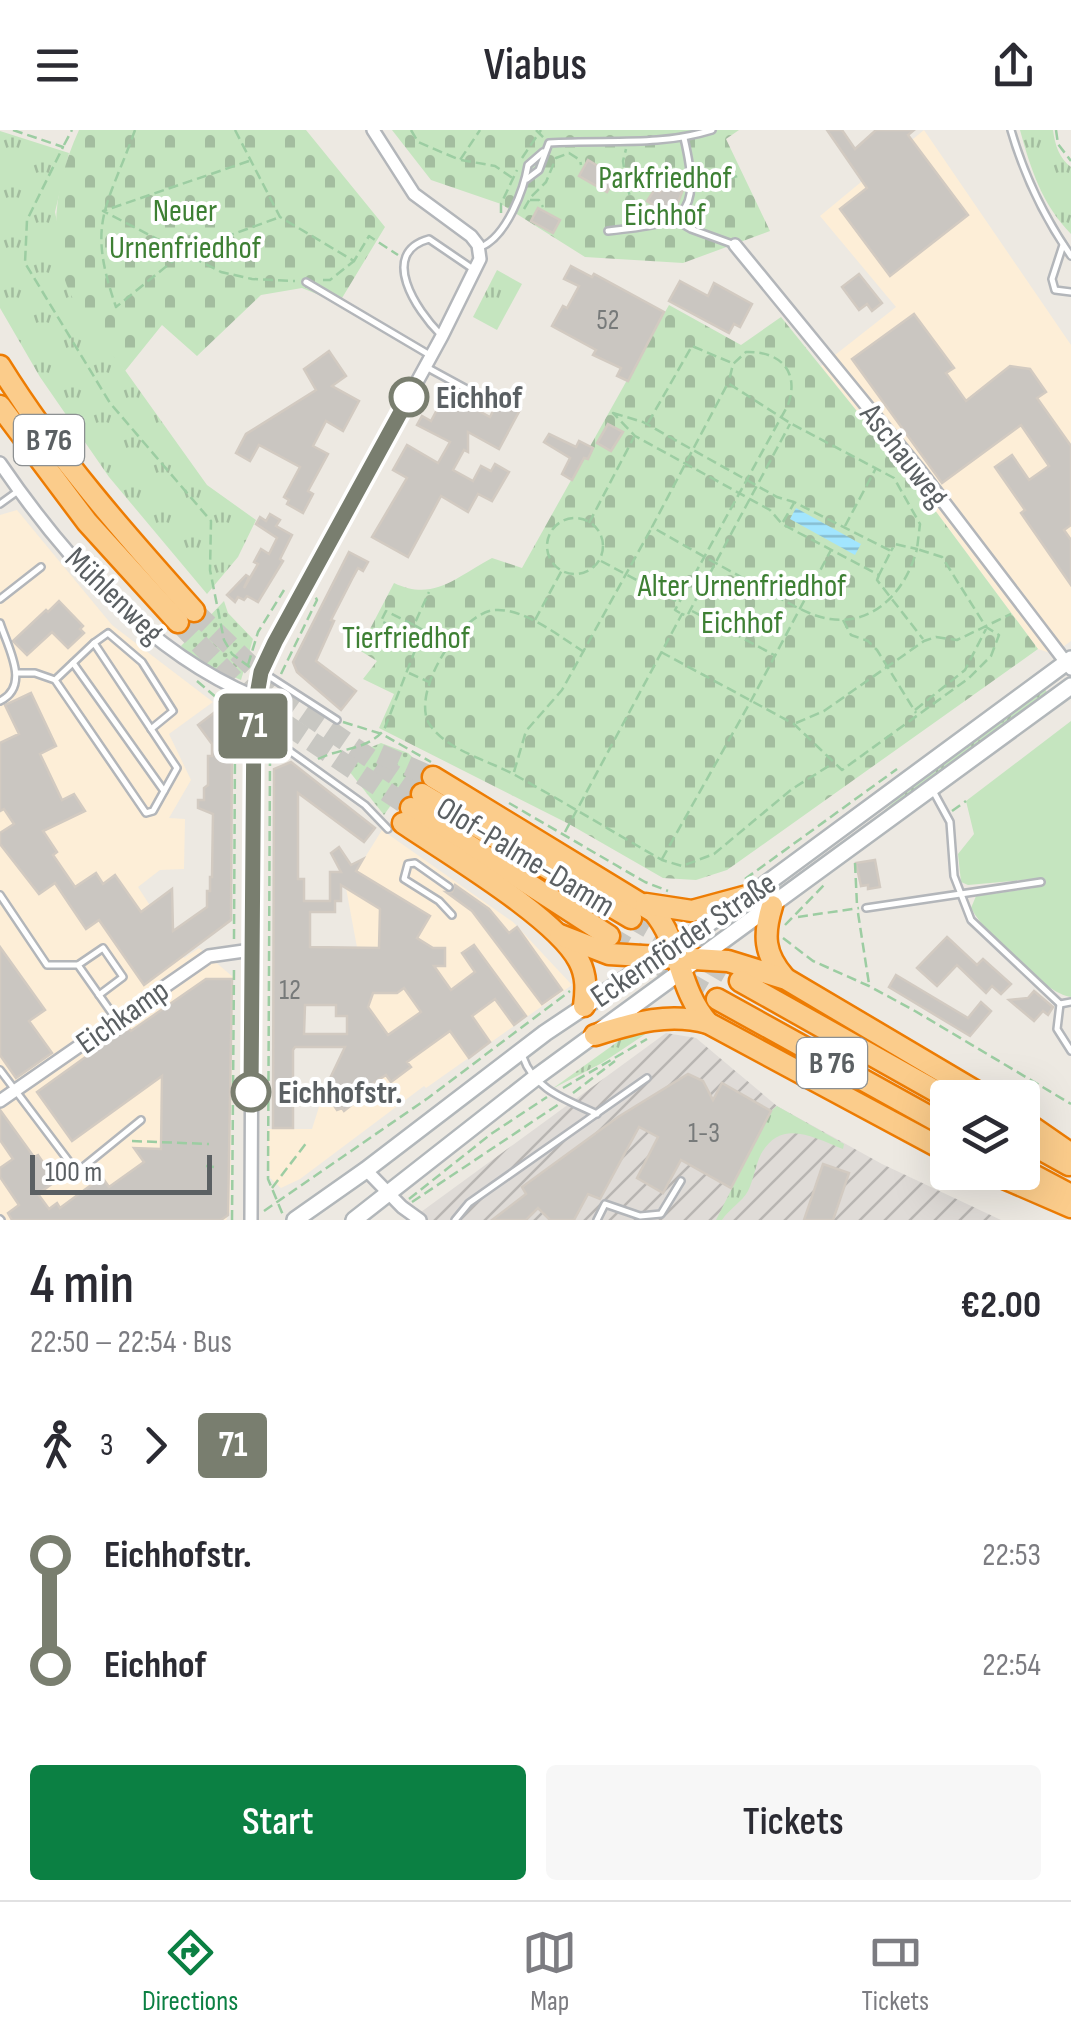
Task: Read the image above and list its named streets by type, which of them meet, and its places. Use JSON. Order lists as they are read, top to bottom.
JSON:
{
  "streets": {
    "highway": ["B 76", "Olof-Palme-Damm"],
    "main road": ["Eckernförder Straße"],
    "street": ["Aschauweg", "Mühlenweg", "Eichkamp"]
  },
  "crossings": [
    ["Aschauweg", "Eckernförder Straße"]
  ],
  "parks": [
    "Parkfriedhof Eichhof",
    "Neuer Urnenfriedhof",
    "Alter Urnenfriedhof Eichhof",
    "Tierfriedhof"
  ],
  "places": ["Eichhof", "Eichhofstr."],
  "lines": ["bus line 71"],
  "house_numbers": ["52", "12", "1-3"],
  "scale_bar": "100 m",
  "page": {
    "header": "Viabus",
    "on_map": "71",
    "scale": "100 m",
    "heading": ["4 min", "22:50 – 22:54 · Bus", "€2.00"],
    "legs": ["3", "71"],
    "list": [
      {
        "name": "Eichhofstr.",
        "value": "22:53"
      },
      {
        "name": "Eichhof",
        "value": "22:54"
      }
    ],
    "buttons": ["Start", "Tickets"],
    "tabs": ["Directions", "Map", "Tickets"]
  }
}
